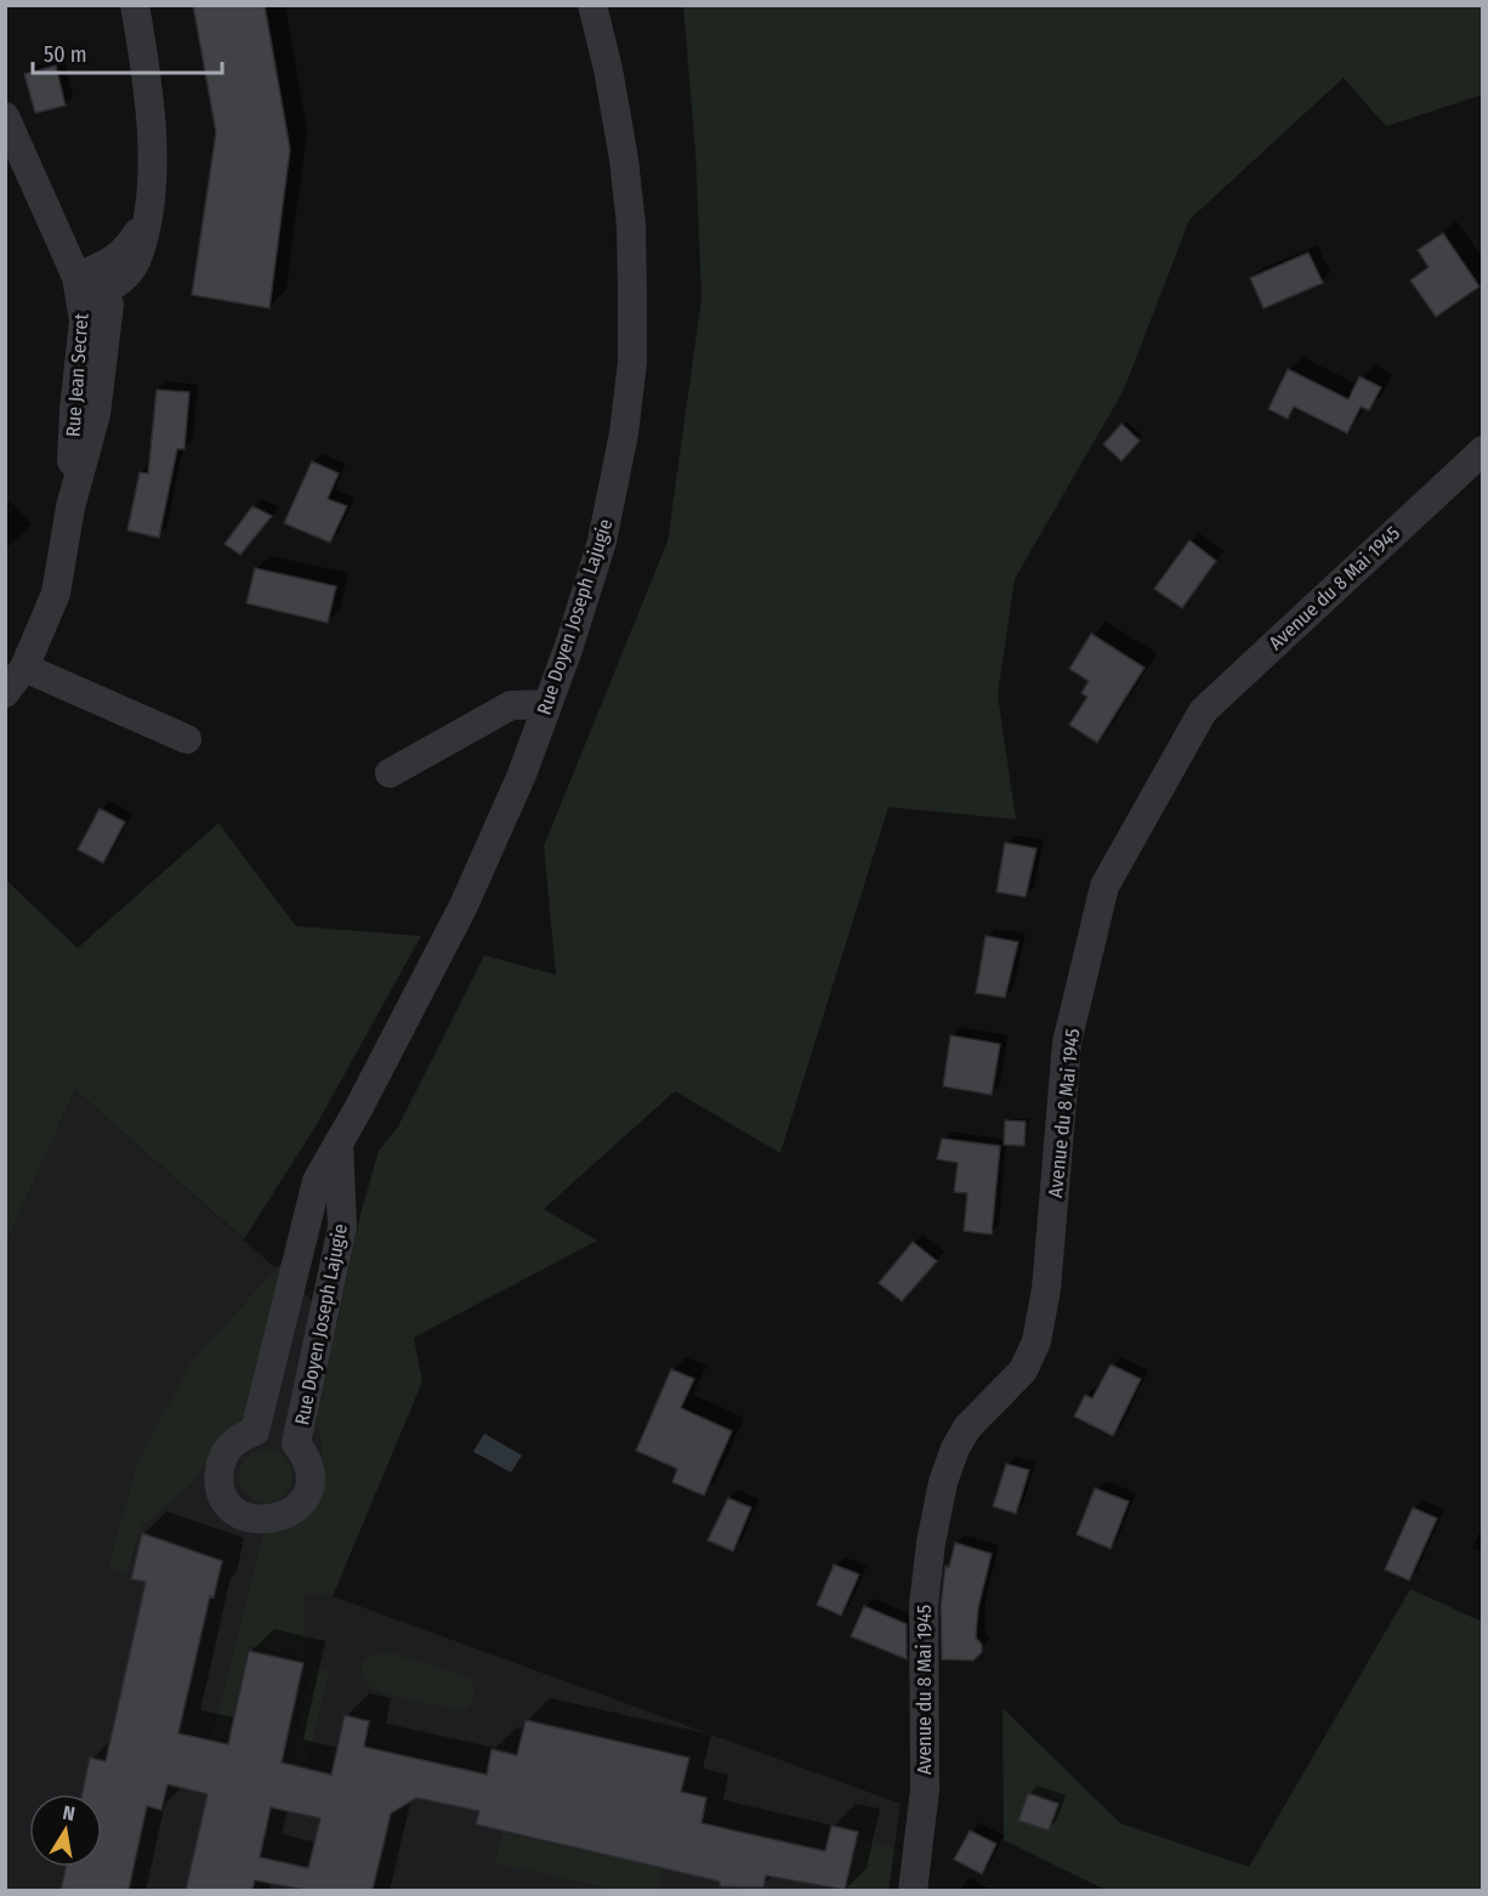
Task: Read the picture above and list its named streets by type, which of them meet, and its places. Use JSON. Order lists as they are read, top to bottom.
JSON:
{
  "streets": {
    "street": ["Rue Jean Secret", "Avenue du 8 Mai 1945", "Rue Doyen Joseph Lajugie"]
  },
  "scale_bar": "50 m",
  "north": "top"
}
